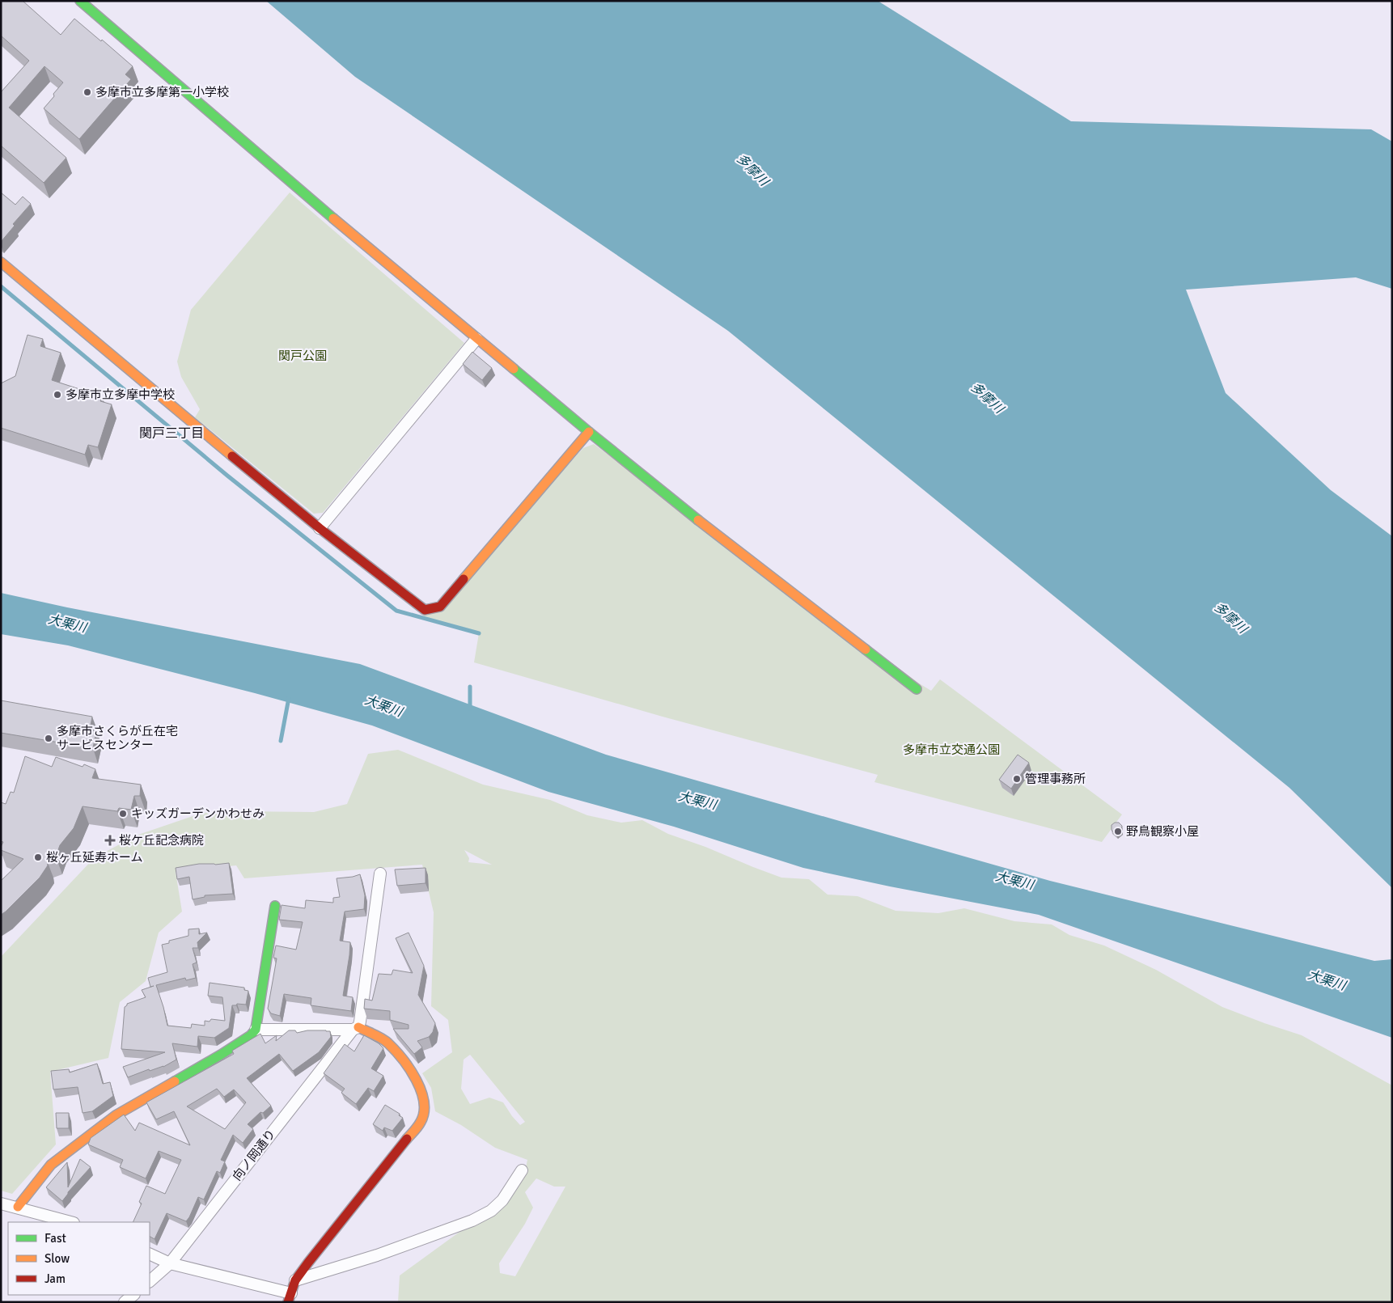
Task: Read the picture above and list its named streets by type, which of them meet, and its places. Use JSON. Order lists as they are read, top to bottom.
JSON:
{
  "streets": {
    "street": ["向ノ岡通り"]
  },
  "districts": ["関戸三丁目"],
  "water": ["多摩川", "大栗川"],
  "parks": ["関戸公園", "多摩市立交通公園"],
  "places": {
    "other": [
      "多摩市立多摩第一小学校",
      "多摩市立多摩中学校",
      "多摩市さくらが丘在宅 サービスセンター",
      "管理事務所",
      "キッズガーデンかわせみ",
      "野鳥観察小屋",
      "桜ヶ丘延寿ホーム"
    ],
    "health": ["桜ケ丘記念病院"]
  },
  "legend": ["Fast", "Slow", "Jam"]
}
